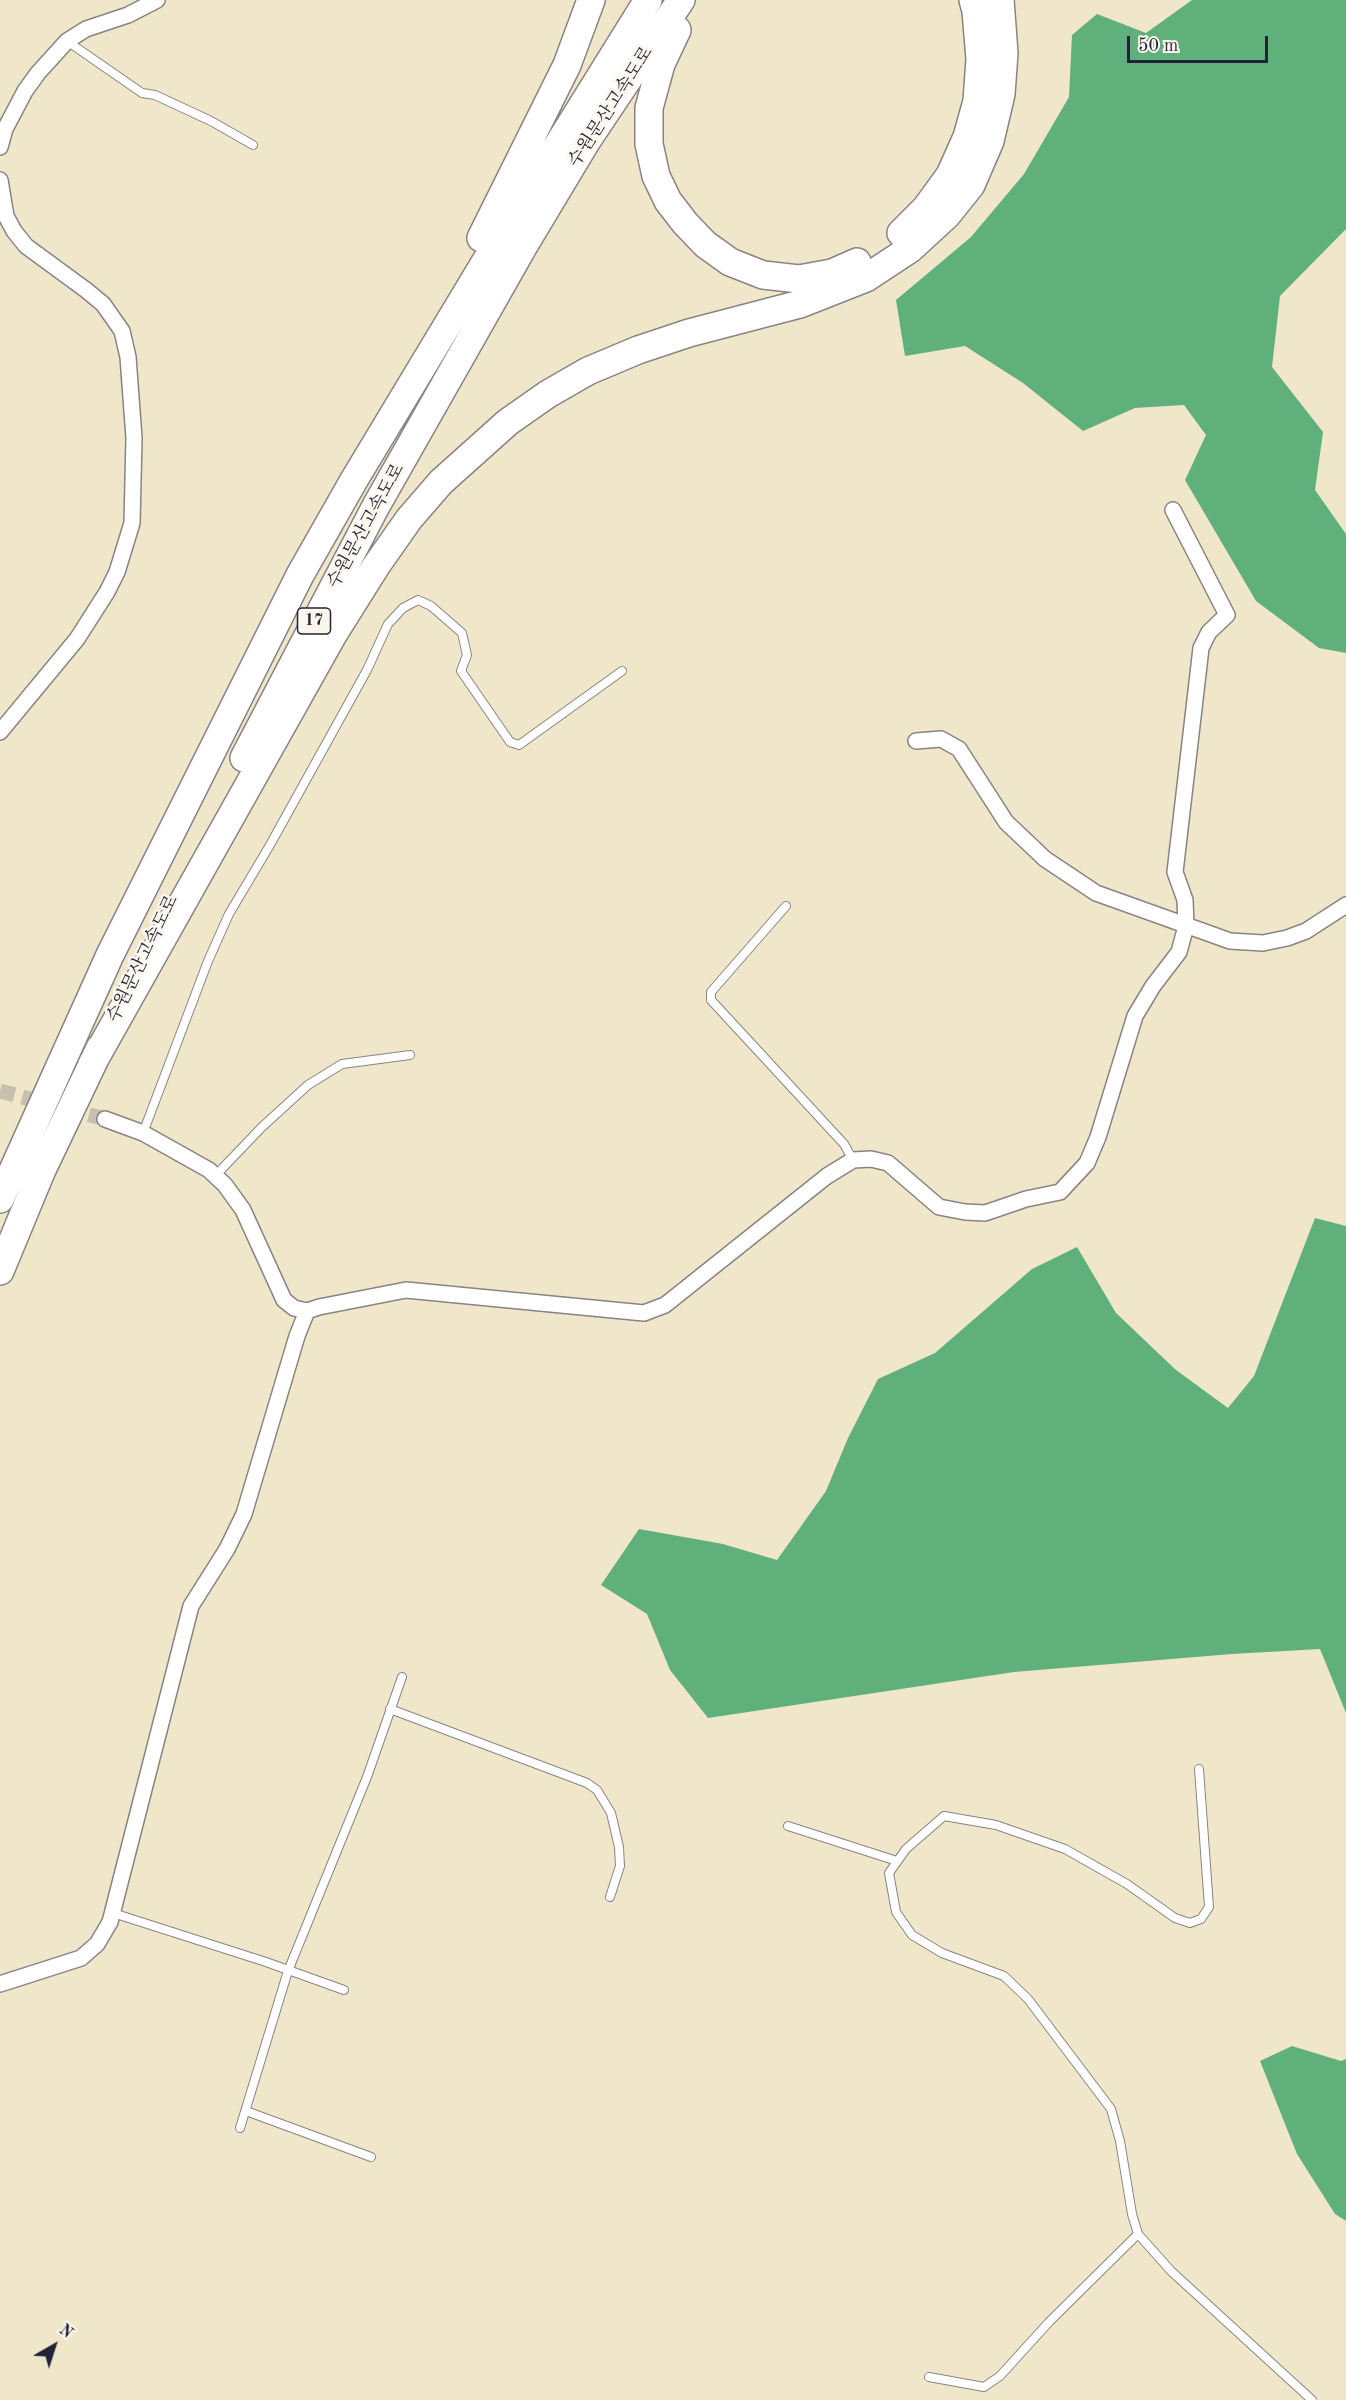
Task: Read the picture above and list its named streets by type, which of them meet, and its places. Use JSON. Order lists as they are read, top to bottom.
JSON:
{
  "streets": {
    "highway": ["수원문산고속도로", "17"]
  },
  "scale_bar": "50 m",
  "north": "top right"
}
